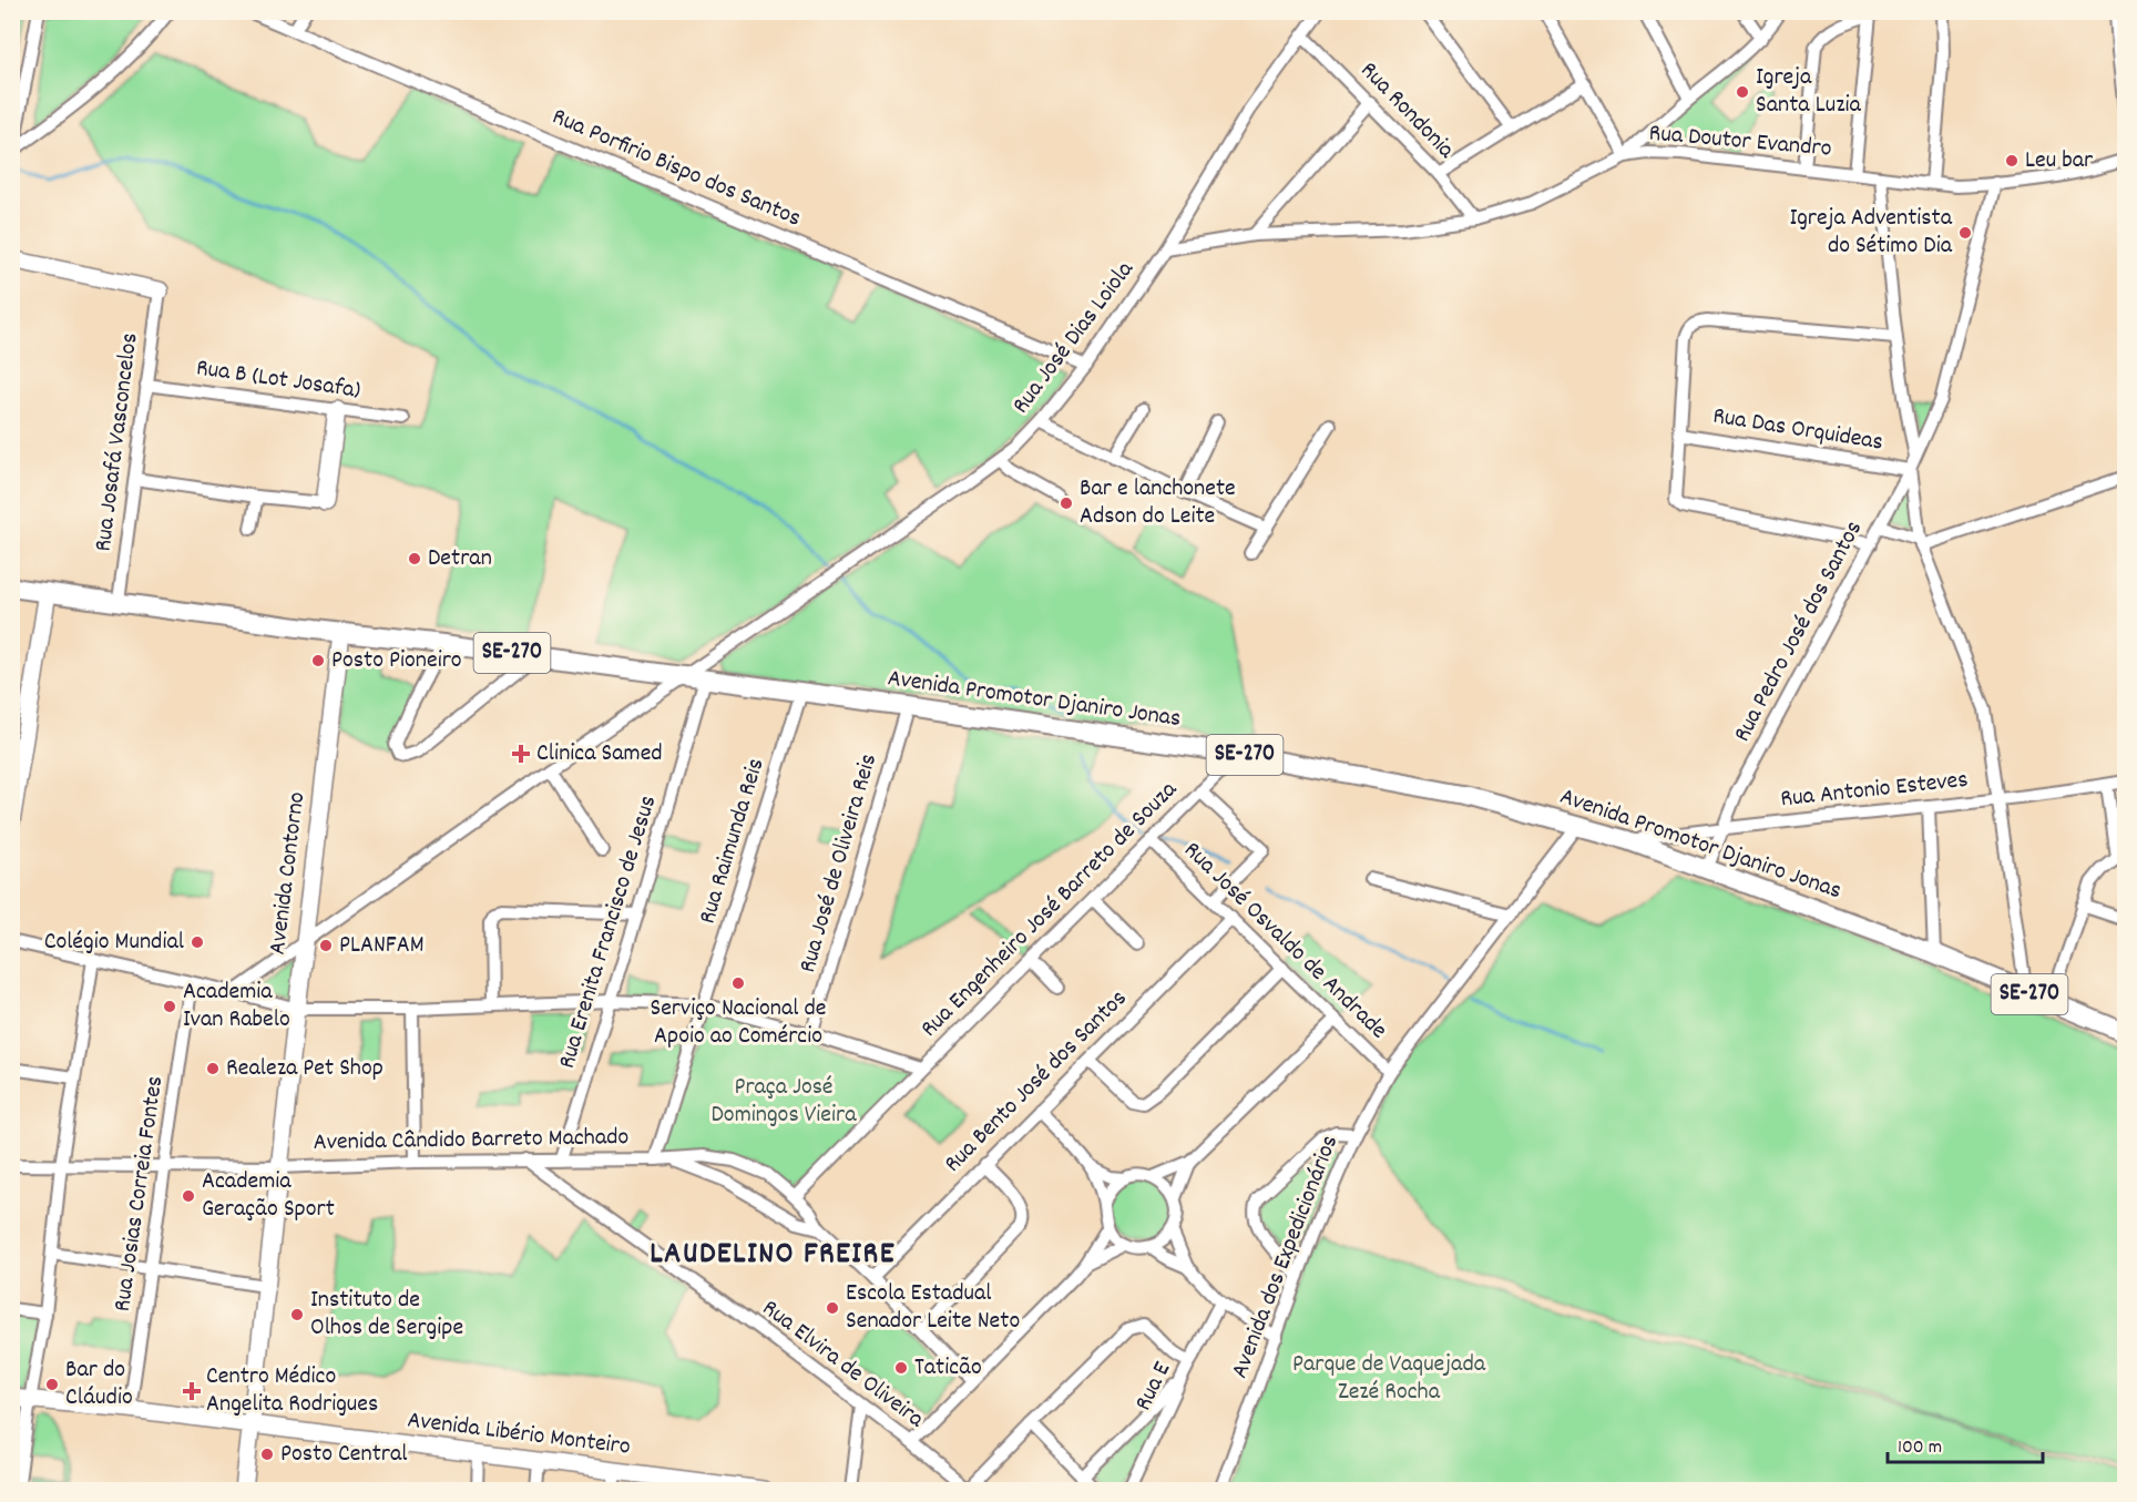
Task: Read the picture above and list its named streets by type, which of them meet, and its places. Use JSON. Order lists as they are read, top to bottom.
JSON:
{
  "streets": {
    "main road": [
      "SE-270",
      "Avenida Promotor Djaniro Jonas",
      "Avenida Contorno",
      "Avenida Libério Monteiro"
    ],
    "street": [
      "Rua Rondonia",
      "Rua Doutor Evandro",
      "Rua Porfirio Bispo dos Santos",
      "Rua José Dias Loiola",
      "Rua B (Lot Josafa)",
      "Rua Das Orquideas",
      "Rua Josafá Vasconcelos",
      "Rua Pedro José dos Santos",
      "Rua Antonio Esteves",
      "Rua Raimunda Reis",
      "Rua José de Oliveira Reis",
      "Rua Engenheiro José Barreto de Souza",
      "Rua Erenita Francisco de Jesus",
      "Rua José Osvaldo de Andrade",
      "Rua Bento José dos Santos",
      "Avenida Cândido Barreto Machado",
      "Rua Josias Correia Fontes",
      "Avenida dos Expedicionários",
      "Rua Elvira de Oliveira",
      "Rua E"
    ]
  },
  "crossings": [
    ["Rua Rondonia", "Rua Doutor Evandro"],
    ["Rua Rondonia", "Rua José Dias Loiola"],
    ["Rua Doutor Evandro", "Rua José Dias Loiola"],
    ["Rua Doutor Evandro", "Rua Pedro José dos Santos"],
    ["Rua Porfirio Bispo dos Santos", "Rua José Dias Loiola"],
    ["Rua José Dias Loiola", "Avenida Promotor Djaniro Jonas"],
    ["Rua José Dias Loiola", "Avenida Contorno"],
    ["Rua B (Lot Josafa)", "Rua Josafá Vasconcelos"],
    ["Rua Das Orquideas", "Rua Pedro José dos Santos"],
    ["Rua Josafá Vasconcelos", "SE-270"],
    ["Rua Pedro José dos Santos", "Avenida Promotor Djaniro Jonas"],
    ["Rua Pedro José dos Santos", "Rua Antonio Esteves"],
    ["SE-270", "Avenida Promotor Djaniro Jonas"],
    ["SE-270", "Avenida Contorno"],
    ["Avenida Promotor Djaniro Jonas", "Rua Antonio Esteves"],
    ["Avenida Promotor Djaniro Jonas", "Rua Raimunda Reis"],
    ["Avenida Promotor Djaniro Jonas", "Rua José de Oliveira Reis"],
    ["Avenida Promotor Djaniro Jonas", "Avenida Contorno"],
    ["Avenida Promotor Djaniro Jonas", "Rua Engenheiro José Barreto de Souza"],
    ["Avenida Promotor Djaniro Jonas", "Rua Erenita Francisco de Jesus"],
    ["Avenida Promotor Djaniro Jonas", "Avenida dos Expedicionários"],
    ["Avenida Contorno", "Avenida Cândido Barreto Machado"],
    ["Avenida Contorno", "Avenida Libério Monteiro"],
    ["Rua Engenheiro José Barreto de Souza", "Rua José Osvaldo de Andrade"],
    ["Rua Erenita Francisco de Jesus", "Avenida Cândido Barreto Machado"],
    ["Rua José Osvaldo de Andrade", "Rua Bento José dos Santos"],
    ["Rua José Osvaldo de Andrade", "Avenida dos Expedicionários"],
    ["Avenida Cândido Barreto Machado", "Rua Josias Correia Fontes"],
    ["Avenida Cândido Barreto Machado", "Rua Elvira de Oliveira"],
    ["Rua Josias Correia Fontes", "Avenida Libério Monteiro"]
  ],
  "districts": ["LAUDELINO FREIRE"],
  "parks": ["Praça José Domingos Vieira", "Parque de Vaquejada Zezé Rocha"],
  "places": {
    "other": [
      "Igreja Santa Luzia",
      "Leu bar",
      "Igreja Adventista do Sétimo Dia",
      "Bar e lanchonete Adson do Leite",
      "Detran",
      "Posto Pioneiro",
      "Colégio Mundial",
      "PLANFAM",
      "Serviço Nacional de Apoio ao Comércio",
      "Academia Ivan Rabelo",
      "Realeza Pet Shop",
      "Academia Geração Sport",
      "Escola Estadual Senador Leite Neto",
      "Instituto de Olhos de Sergipe",
      "Taticão",
      "Bar do Cláudio",
      "Posto Central"
    ],
    "health": ["Clinica Samed", "Centro Médico Angelita Rodrigues"]
  },
  "scale_bar": "100 m"
}
